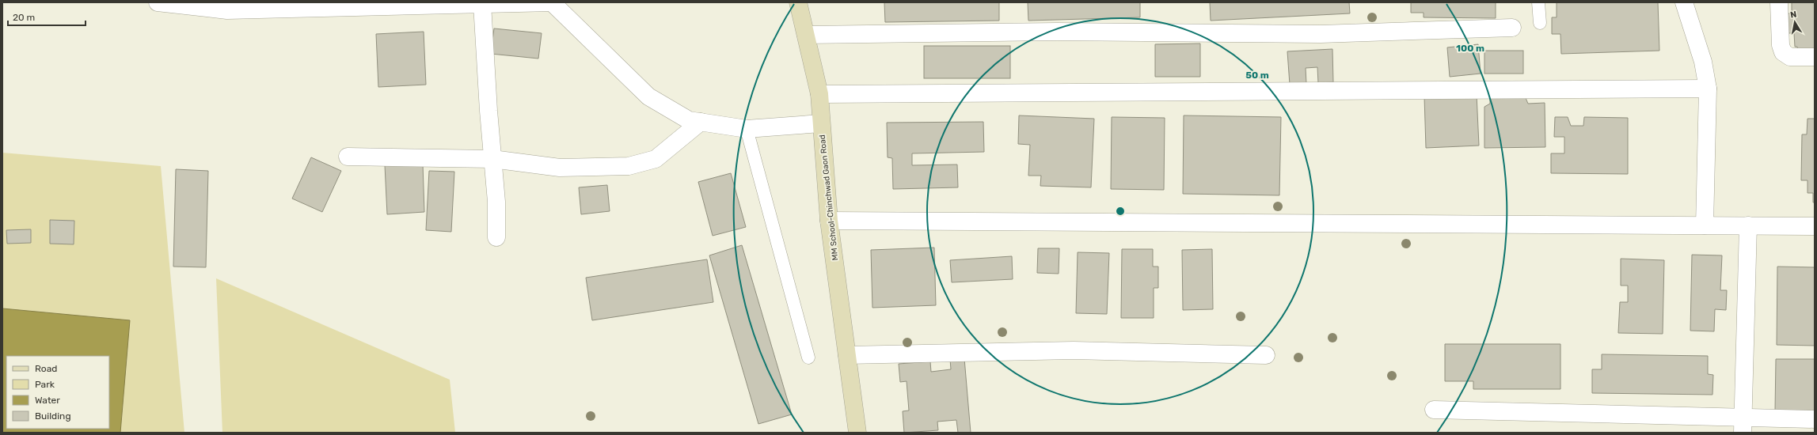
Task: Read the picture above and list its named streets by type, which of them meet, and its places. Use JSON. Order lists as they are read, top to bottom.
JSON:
{
  "streets": {
    "main road": ["MM School-Chinchwad Gaon Road"]
  },
  "legend": [
    "Road",
    "Park",
    "Water",
    "Building"
  ],
  "scale_bar": "20 m",
  "north": "top",
  "rings": ["100 m", "50 m"]
}
